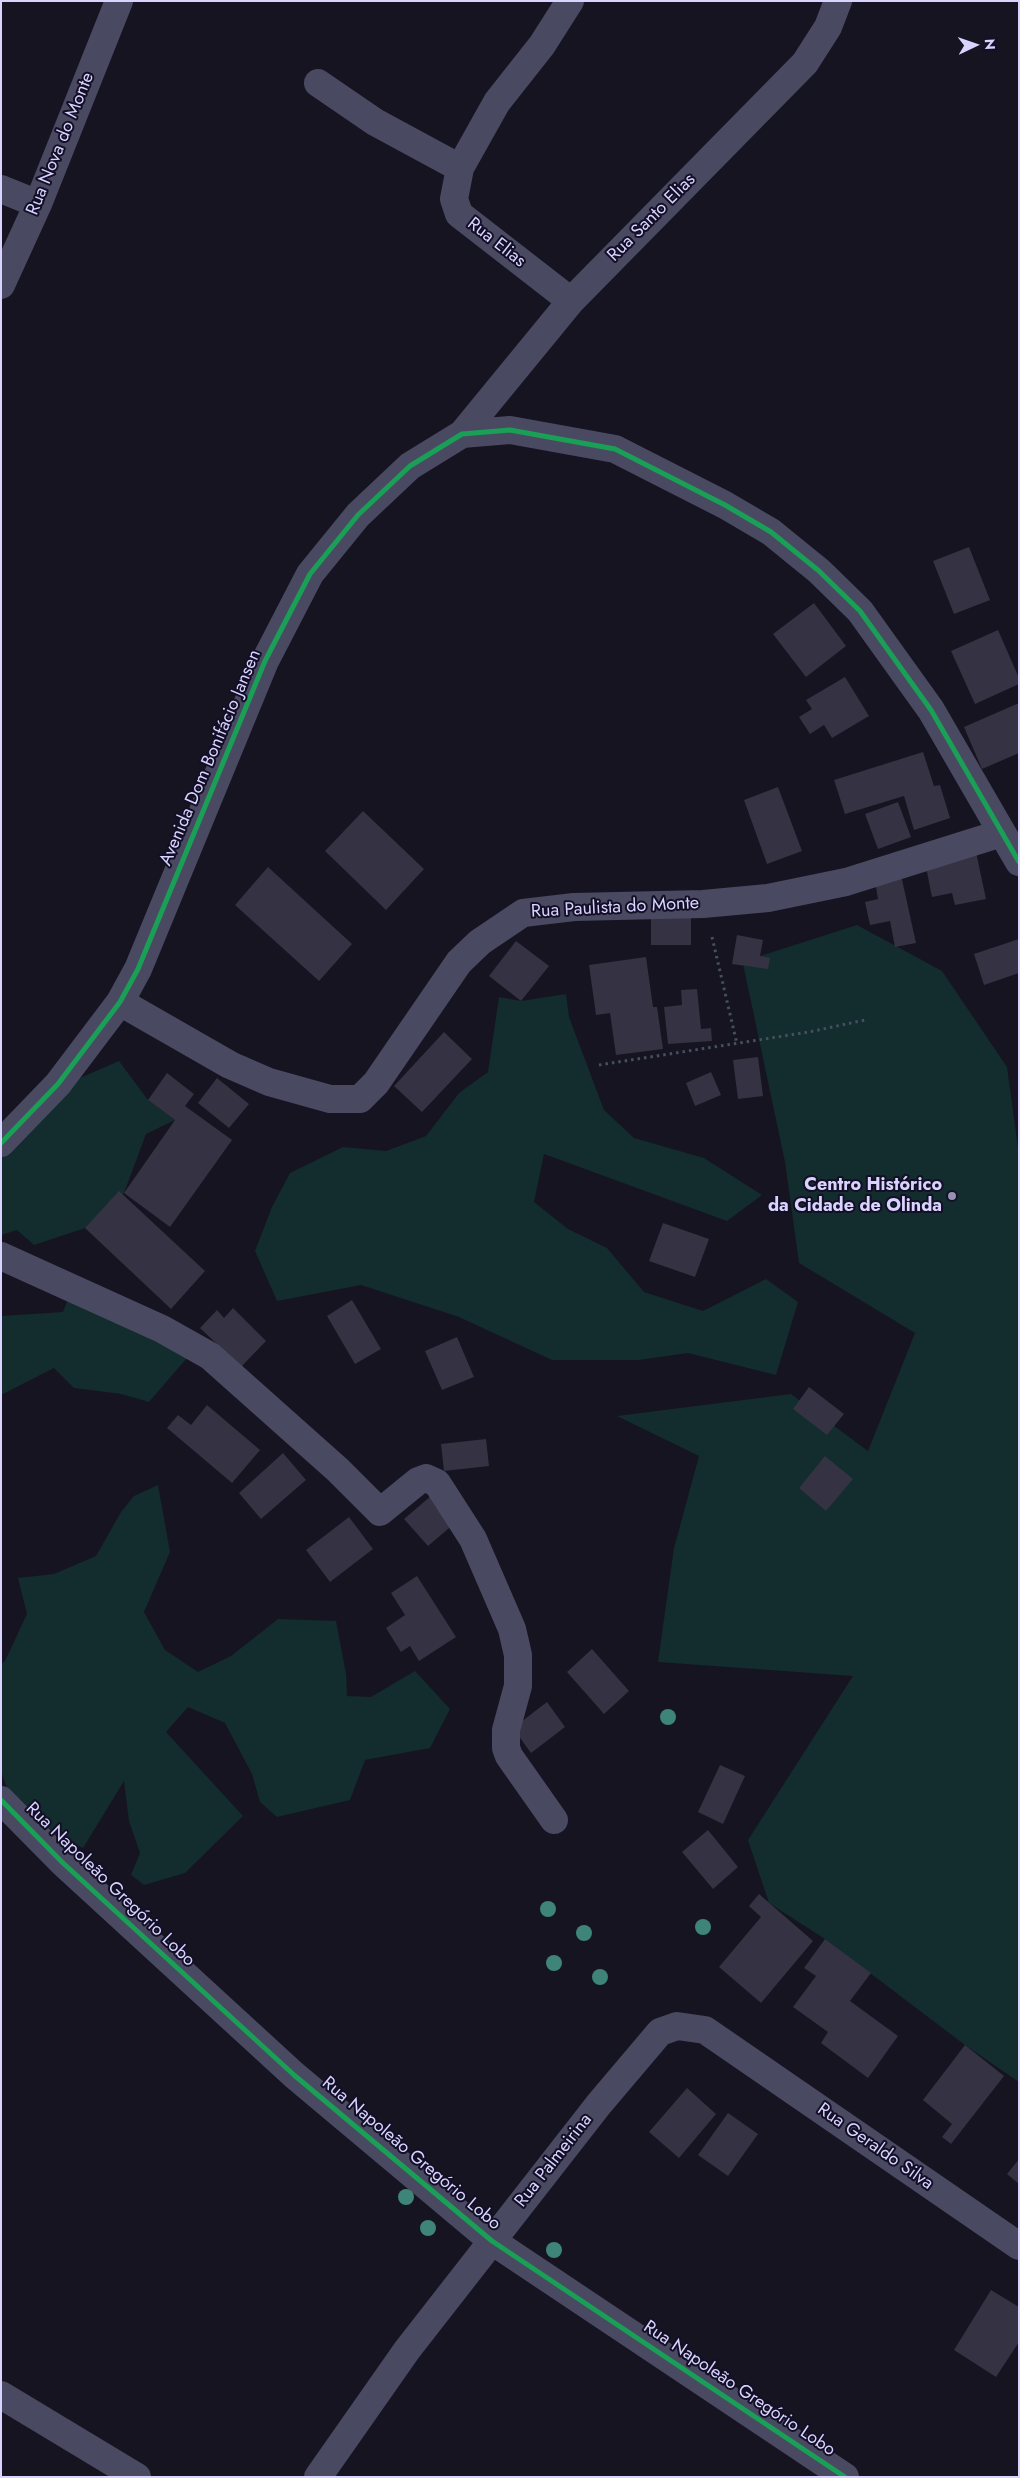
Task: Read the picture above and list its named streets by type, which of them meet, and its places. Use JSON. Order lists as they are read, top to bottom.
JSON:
{
  "streets": {
    "street": [
      "Rua Nova do Monte",
      "Rua Santo Elias",
      "Rua Elias",
      "Avenida Dom Bonifácio Jansen",
      "Rua Paulista do Monte",
      "Rua Napoleão Gregório Lobo",
      "Rua Geraldo Silva",
      "Rua Palmeirina"
    ]
  },
  "crossings": [
    ["Rua Santo Elias", "Rua Elias"],
    ["Rua Santo Elias", "Avenida Dom Bonifácio Jansen"],
    ["Avenida Dom Bonifácio Jansen", "Rua Paulista do Monte"],
    ["Rua Napoleão Gregório Lobo", "Rua Palmeirina"],
    ["Rua Geraldo Silva", "Rua Palmeirina"]
  ],
  "places": ["Centro Histórico da Cidade de Olinda"],
  "north": "right"
}
